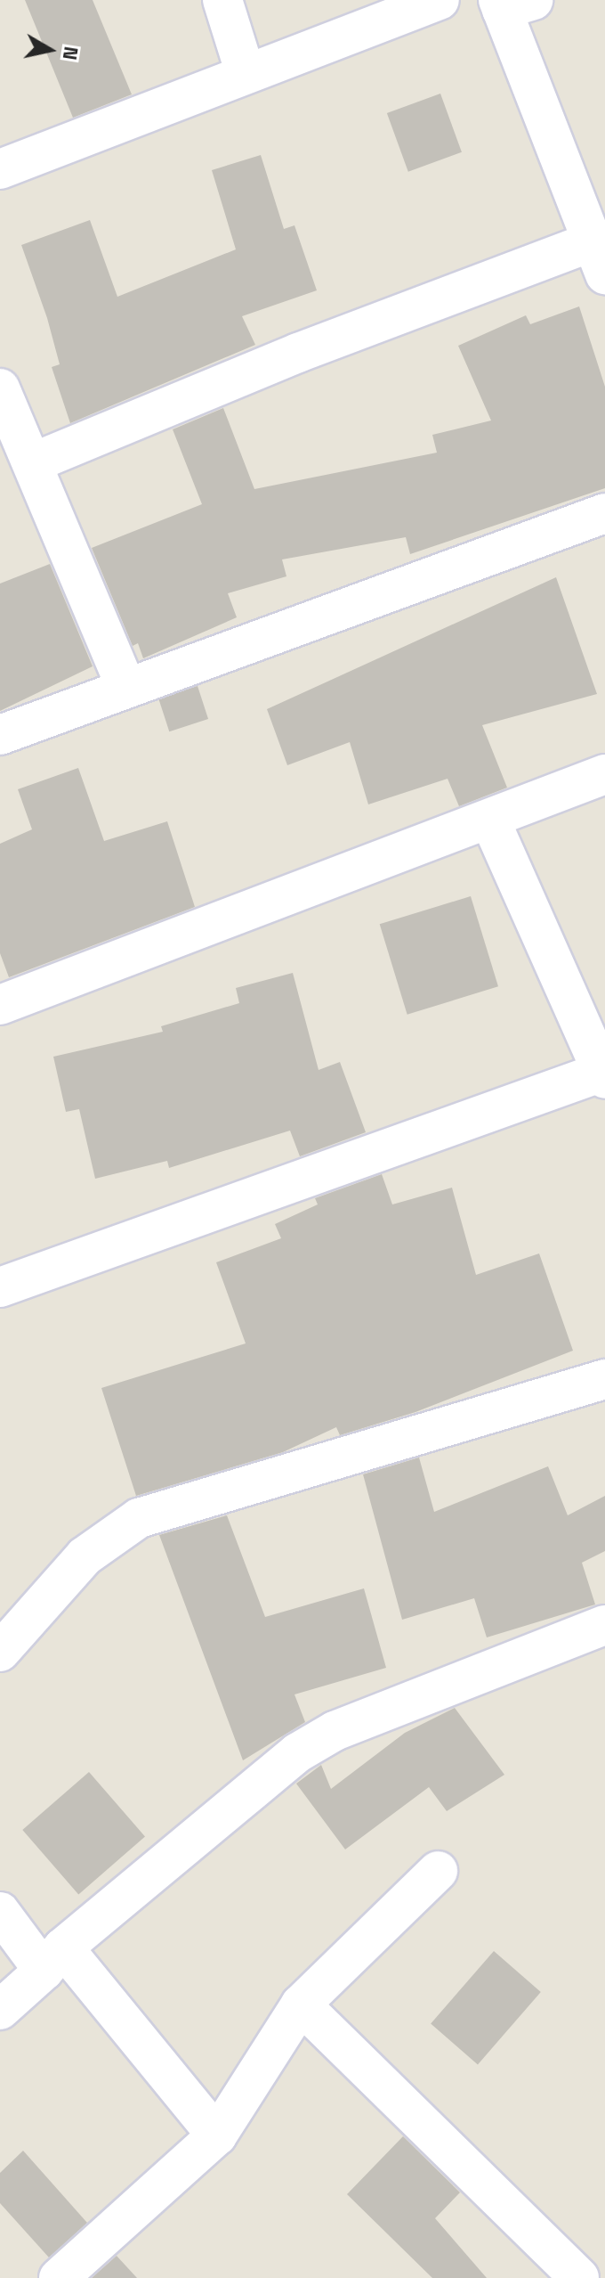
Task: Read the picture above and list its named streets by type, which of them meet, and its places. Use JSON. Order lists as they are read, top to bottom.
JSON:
{
  "north": "right"
}
